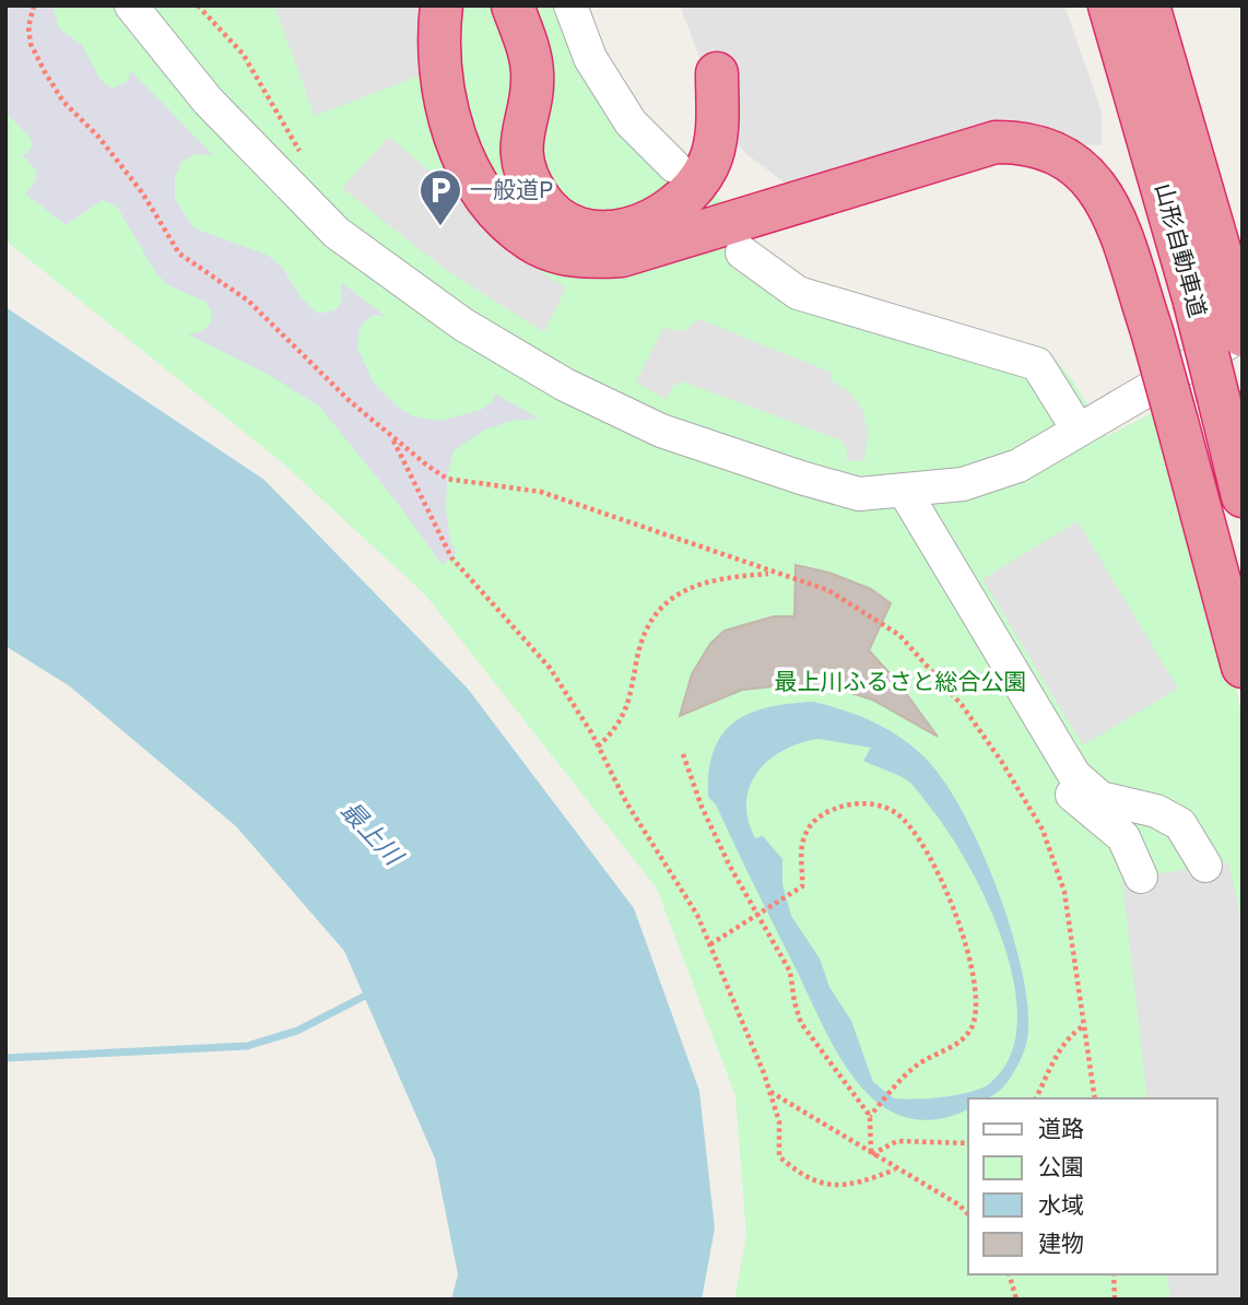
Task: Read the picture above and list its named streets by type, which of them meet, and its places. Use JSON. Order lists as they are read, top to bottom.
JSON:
{
  "streets": {
    "highway": ["山形自動車道"]
  },
  "water": ["最上川"],
  "parks": ["最上川ふるさと総合公園"],
  "places": {
    "parking": ["一般道P"]
  },
  "legend": [
    "道路",
    "公園",
    "水域",
    "建物"
  ]
}
